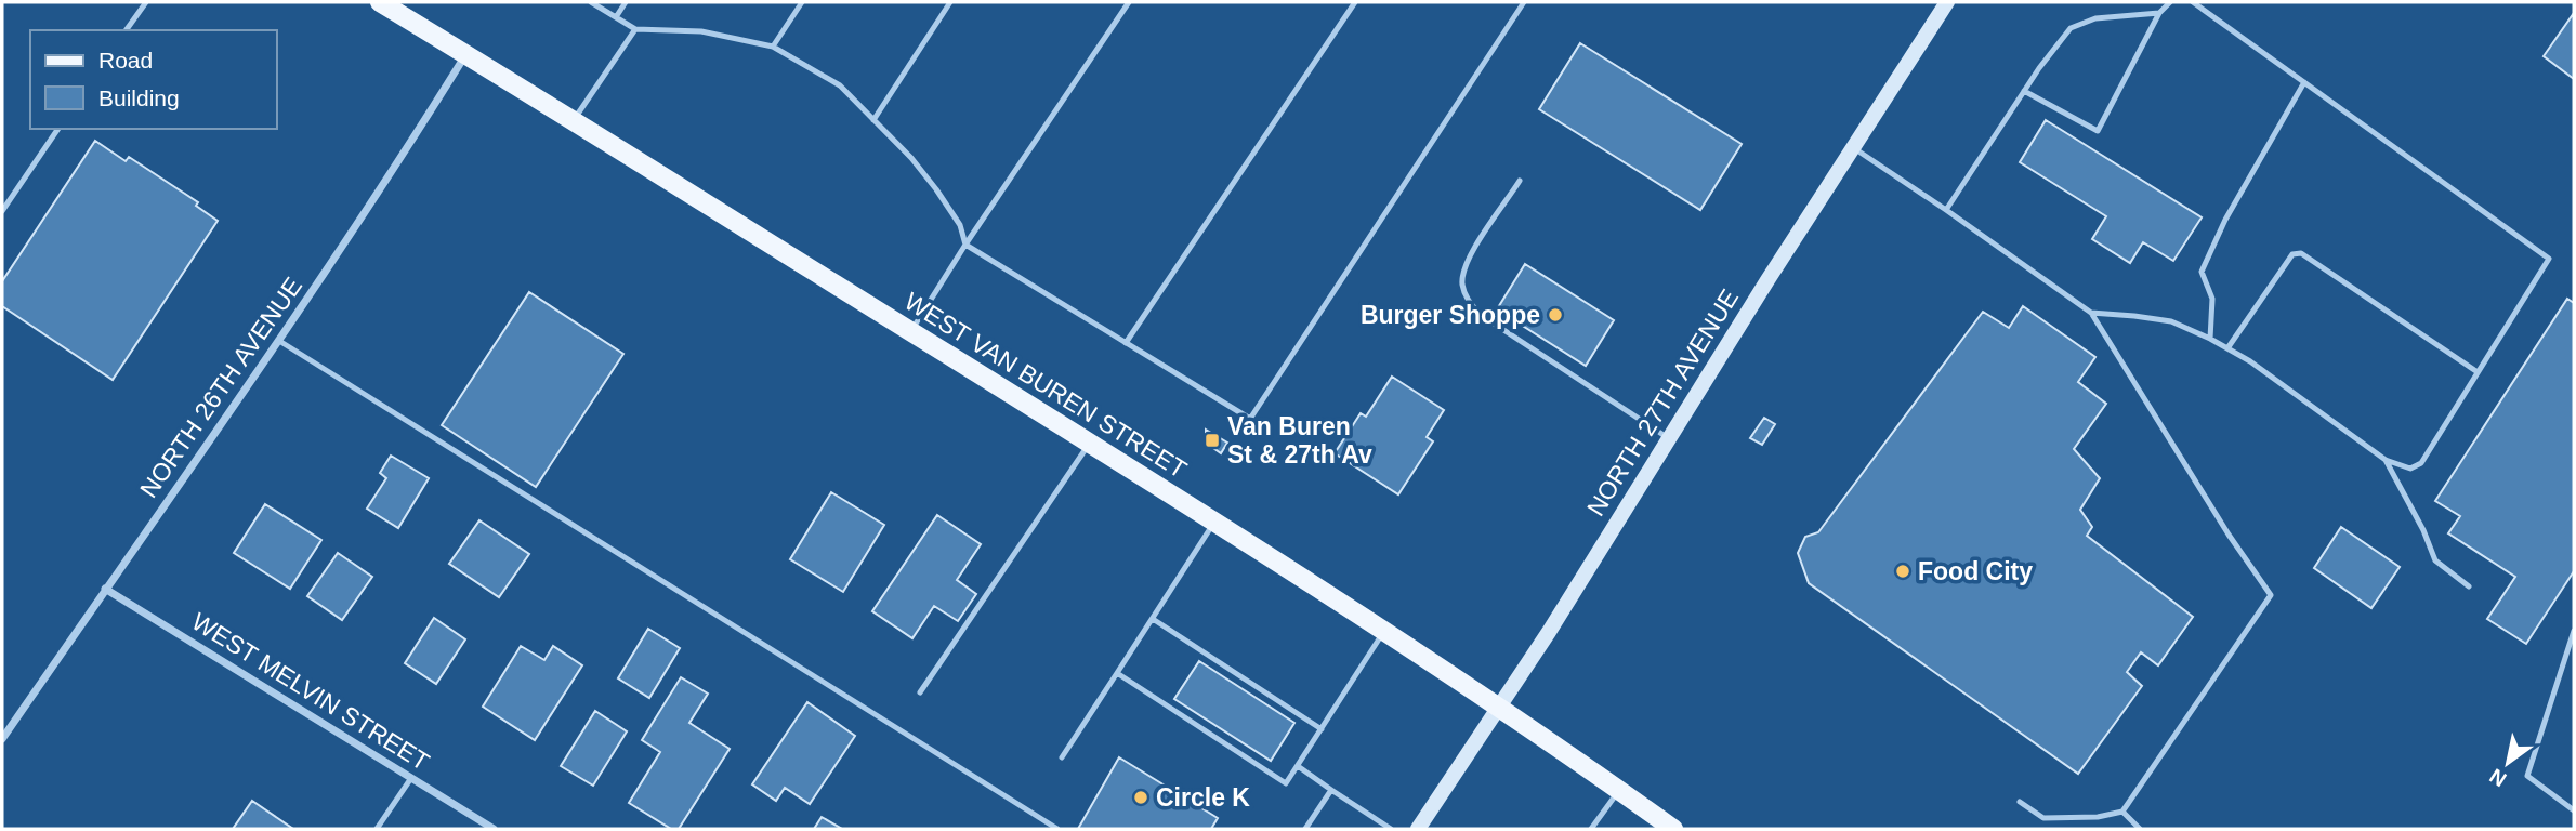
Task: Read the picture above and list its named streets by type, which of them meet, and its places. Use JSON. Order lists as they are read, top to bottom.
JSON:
{
  "streets": {
    "main road": ["WEST VAN BUREN STREET", "NORTH 27TH AVENUE"],
    "street": ["NORTH 26TH AVENUE", "WEST MELVIN STREET"]
  },
  "crossings": [
    ["WEST VAN BUREN STREET", "NORTH 26TH AVENUE"],
    ["WEST VAN BUREN STREET", "NORTH 27TH AVENUE"],
    ["NORTH 26TH AVENUE", "WEST MELVIN STREET"]
  ],
  "places": {
    "other": ["Burger Shoppe", "Food City", "Circle K"],
    "transit": ["Van Buren St & 27th Av"]
  },
  "legend": ["Road", "Building"],
  "north": "bottom left"
}
